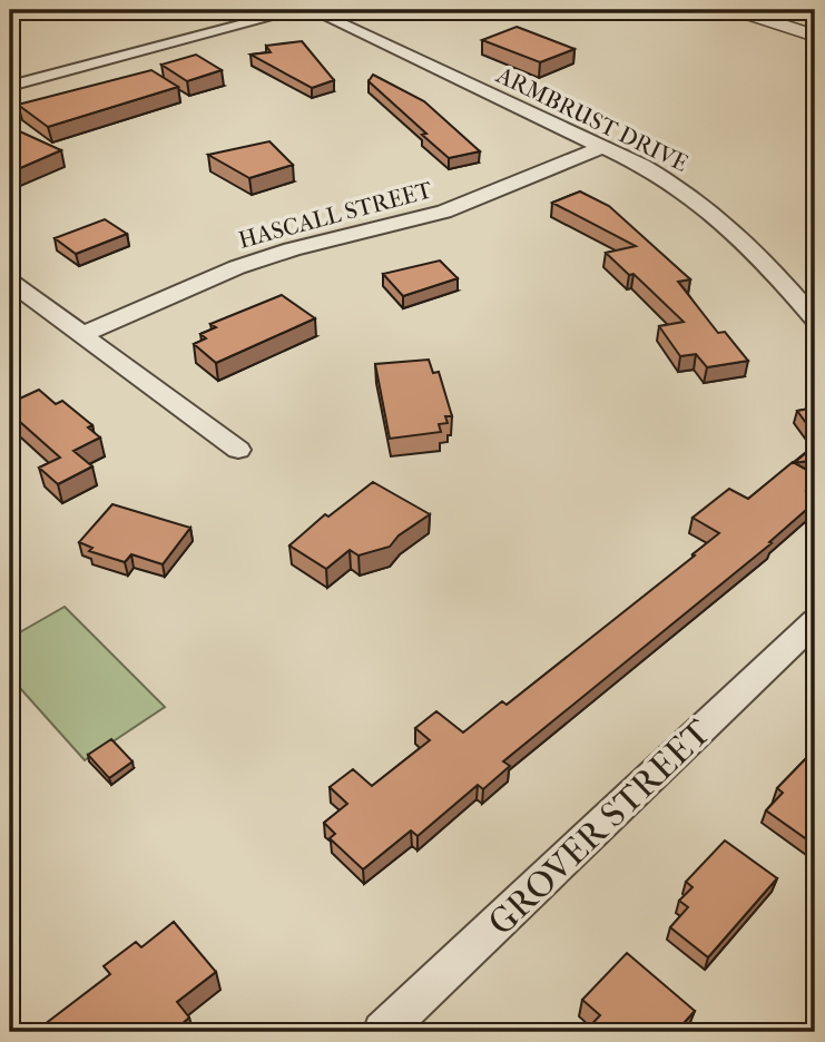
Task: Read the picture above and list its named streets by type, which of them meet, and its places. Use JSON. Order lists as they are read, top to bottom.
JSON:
{
  "streets": {
    "street": ["ARMBRUST DRIVE", "HASCALL STREET", "GROVER STREET"]
  },
  "crossings": [
    ["ARMBRUST DRIVE", "HASCALL STREET"]
  ]
}
